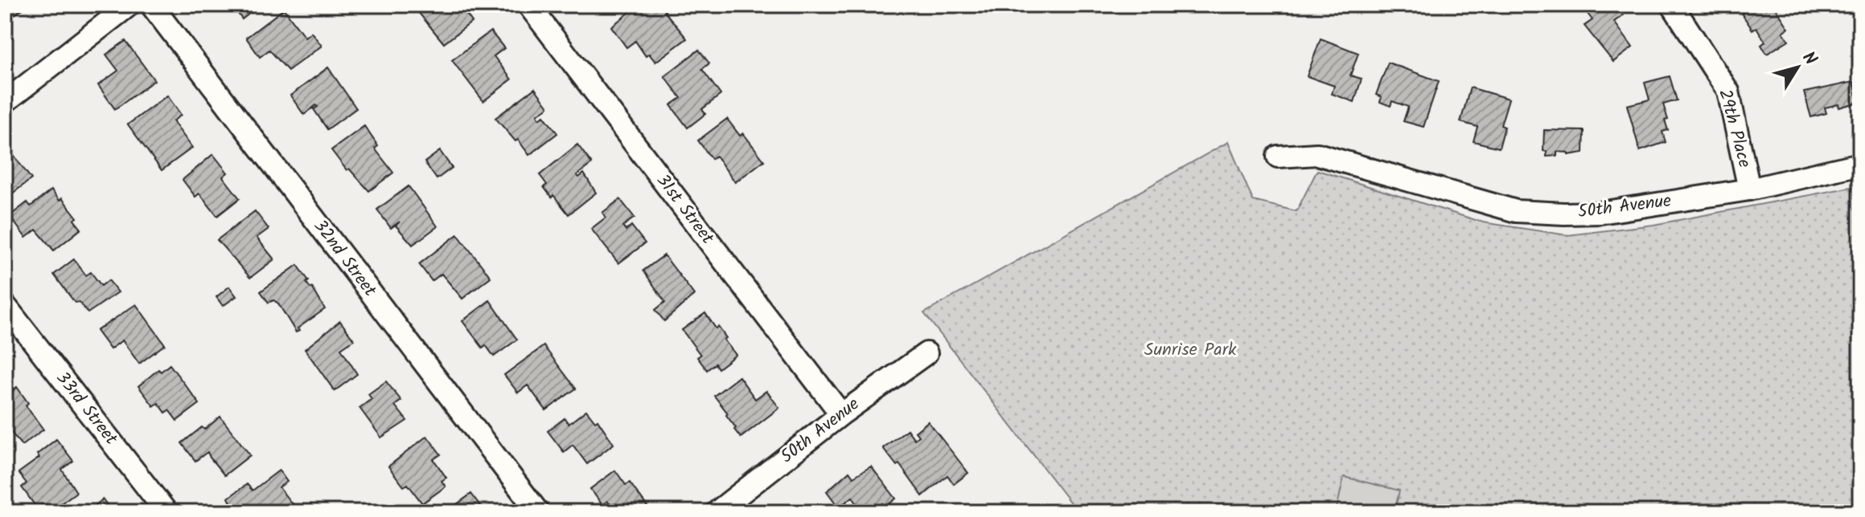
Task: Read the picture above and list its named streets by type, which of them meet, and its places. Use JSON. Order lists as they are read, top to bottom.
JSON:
{
  "streets": {
    "street": [
      "29th Place",
      "50th Avenue",
      "31st Street",
      "32nd Street",
      "33rd Street"
    ]
  },
  "crossings": [
    ["29th Place", "50th Avenue"],
    ["50th Avenue", "31st Street"]
  ],
  "parks": ["Sunrise Park"],
  "north": "top right"
}
